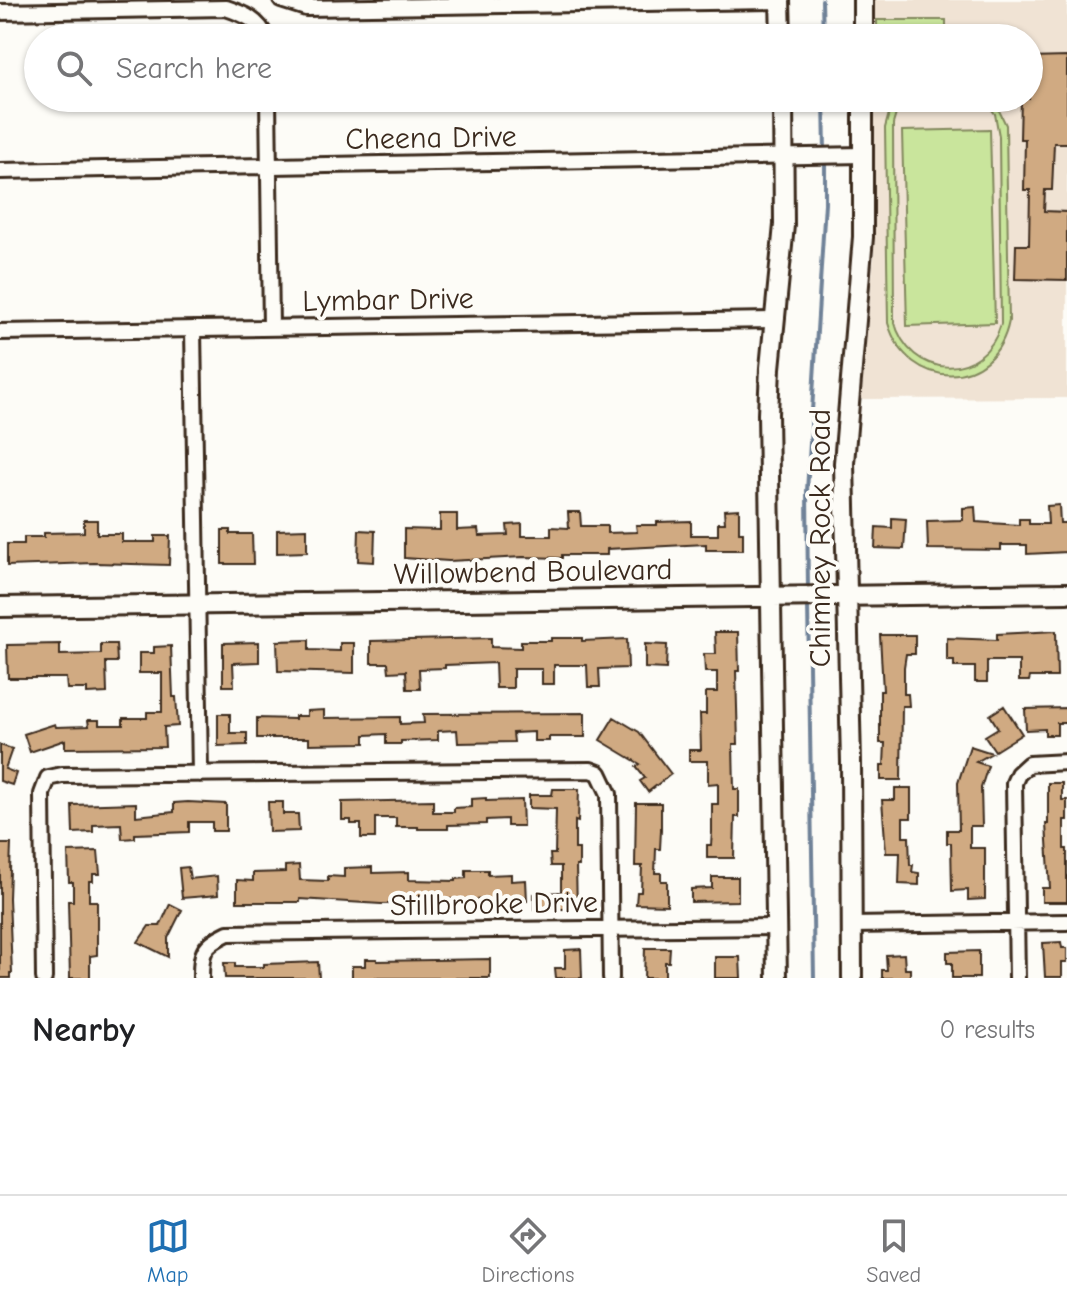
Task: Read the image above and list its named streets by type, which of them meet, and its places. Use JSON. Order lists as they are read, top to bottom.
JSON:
{
  "streets": {
    "main road": ["Chimney Rock Road", "Willowbend Boulevard"],
    "street": ["Cheena Drive", "Lymbar Drive", "Stillbrooke Drive"]
  },
  "crossings": [
    ["Cheena Drive", "Chimney Rock Road"],
    ["Lymbar Drive", "Chimney Rock Road"],
    ["Chimney Rock Road", "Willowbend Boulevard"],
    ["Chimney Rock Road", "Stillbrooke Drive"]
  ],
  "page": {
    "search": "Search here",
    "heading": ["Nearby", "0 results"],
    "nav": ["Map", "Directions", "Saved"]
  }
}
